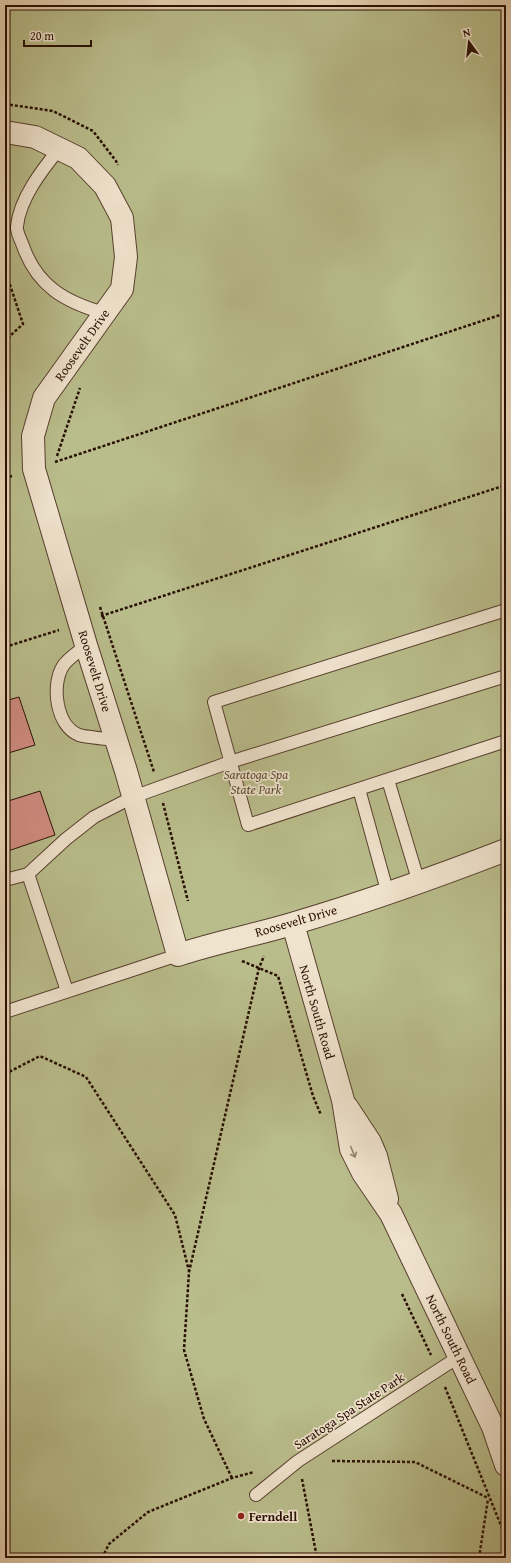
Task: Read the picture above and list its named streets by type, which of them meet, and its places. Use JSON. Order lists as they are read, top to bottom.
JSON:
{
  "streets": {
    "street": ["Roosevelt Drive", "North South Road"],
    "lane": ["Saratoga Spa State Park"]
  },
  "crossings": [
    ["Roosevelt Drive", "North South Road"],
    ["North South Road", "Saratoga Spa State Park"]
  ],
  "parks": ["Saratoga Spa State Park"],
  "places": ["Ferndell"],
  "scale_bar": "20 m",
  "north": "top"
}
